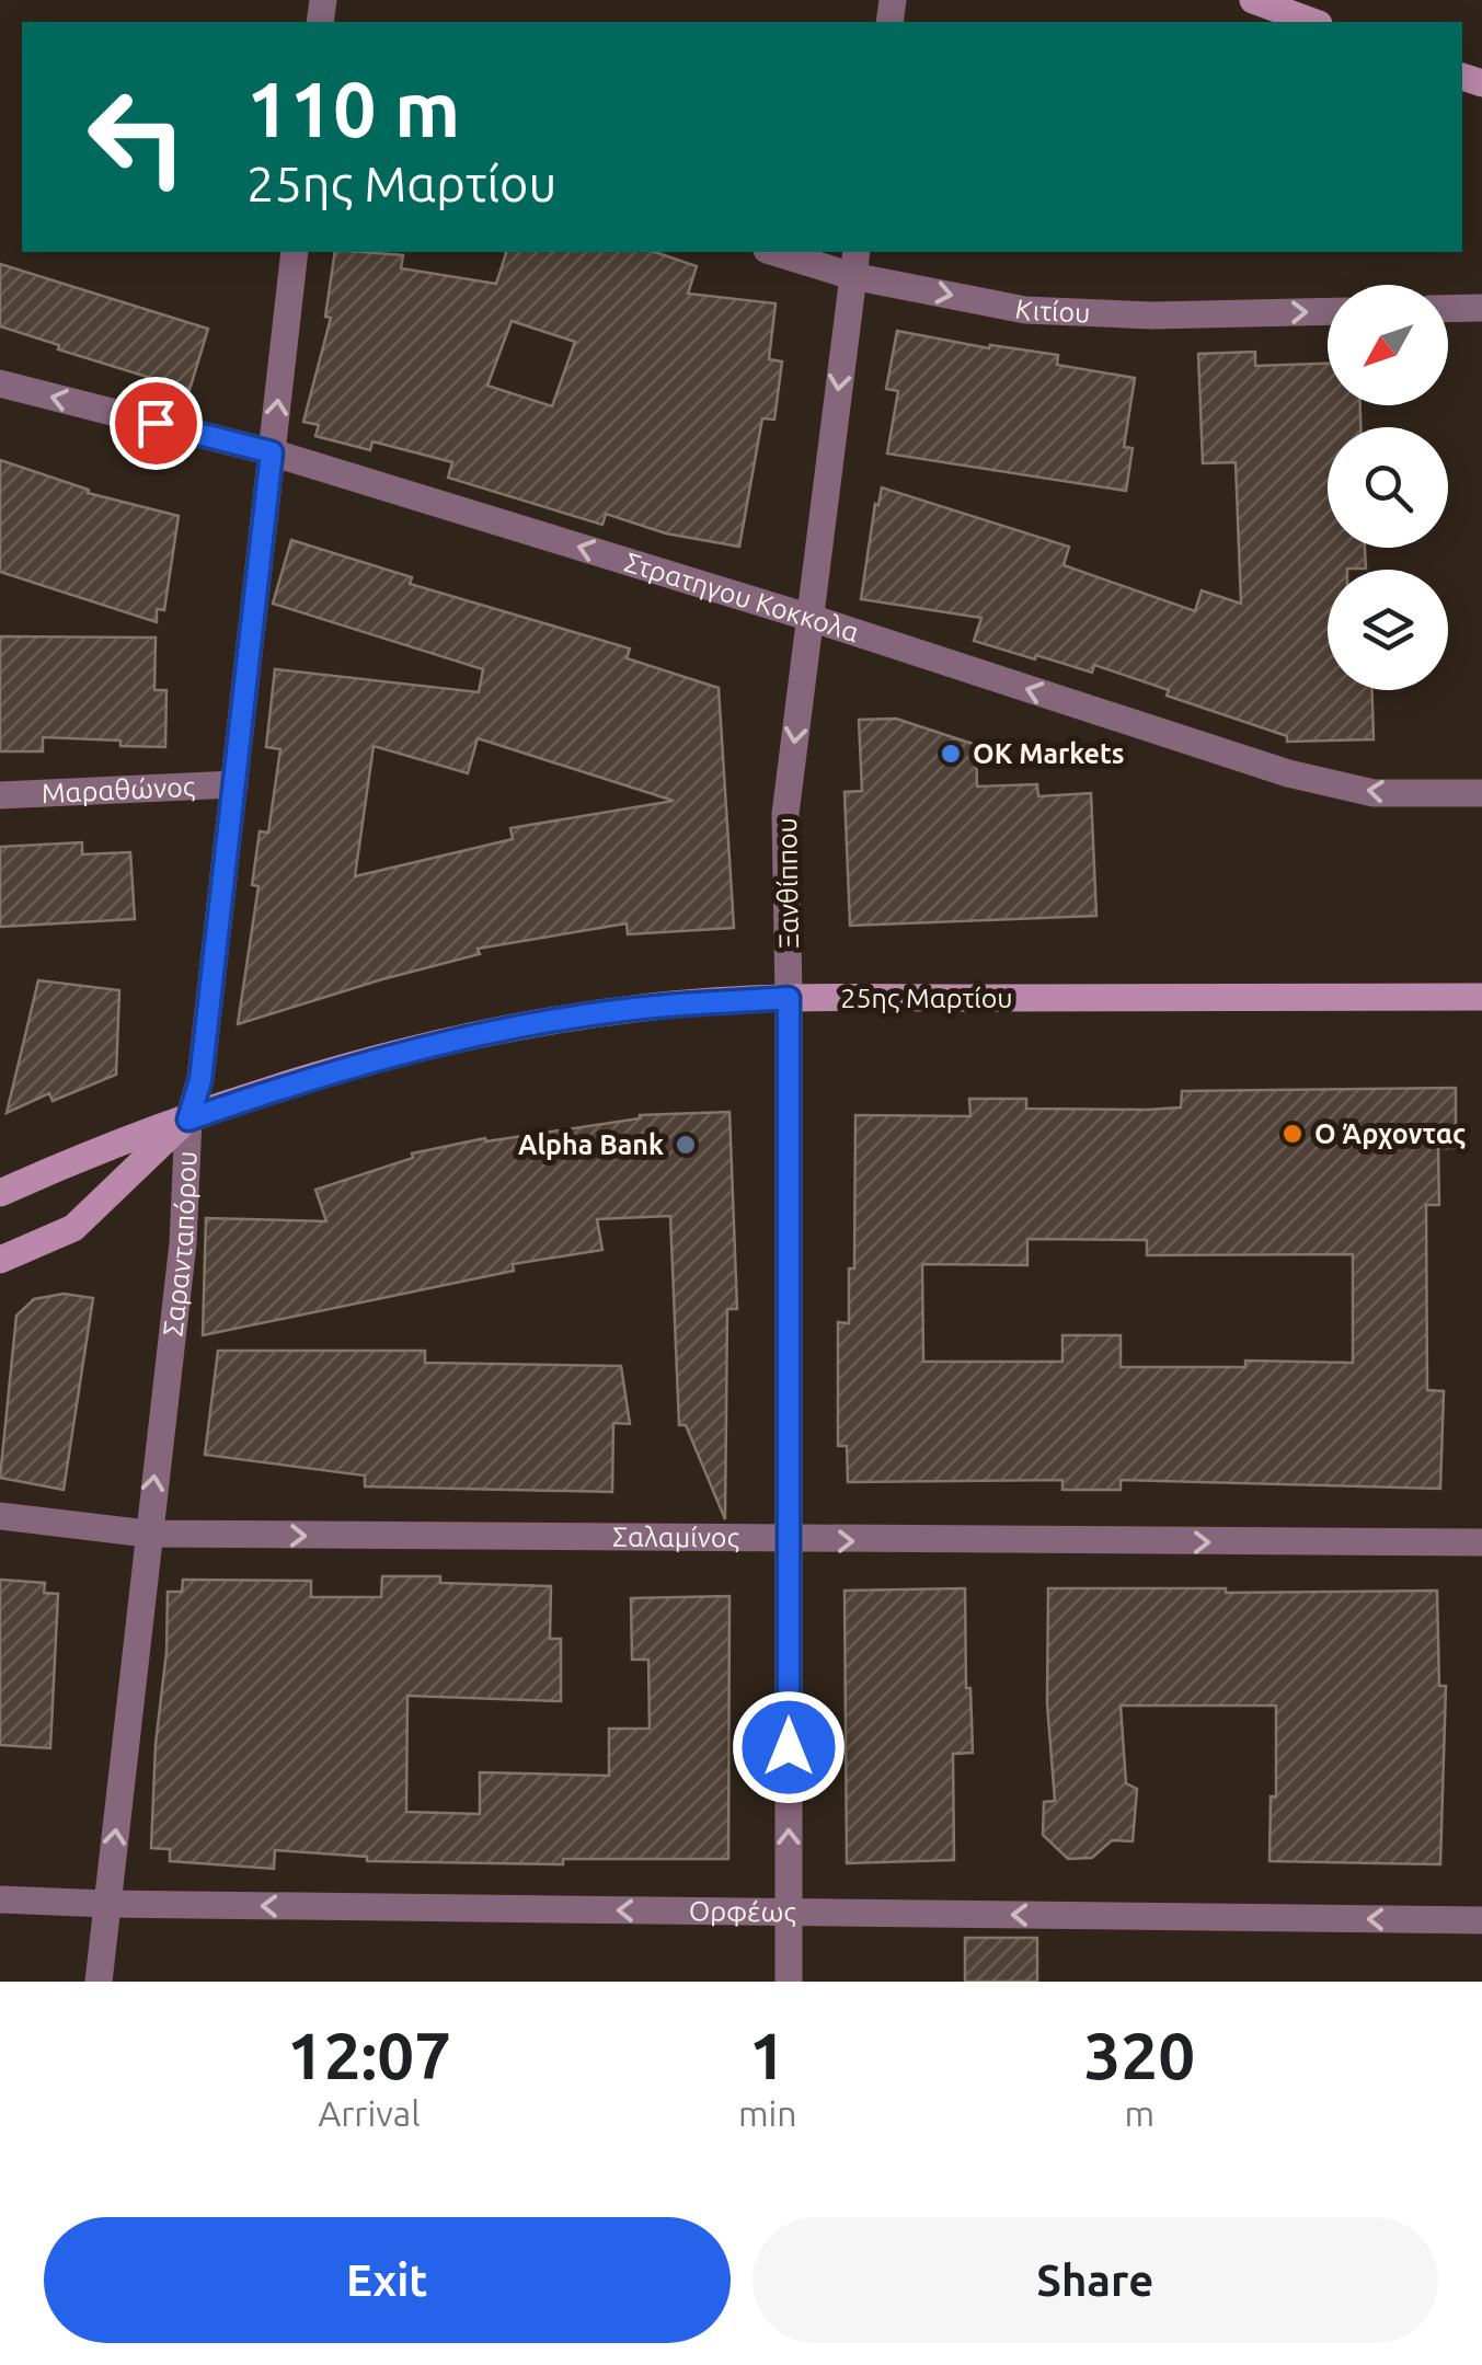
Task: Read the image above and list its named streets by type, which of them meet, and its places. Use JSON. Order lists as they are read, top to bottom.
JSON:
{
  "streets": {
    "street": [
      "Κιτίου",
      "Στρατηγου Κοκκολα",
      "Μαραθώνος",
      "Ξανθίππου",
      "25ης Μαρτίου",
      "Σαρανταπόρου",
      "Σαλαμίνος",
      "Ορφέως"
    ]
  },
  "crossings": [
    ["Κιτίου", "Ξανθίππου"],
    ["Στρατηγου Κοκκολα", "Ξανθίππου"],
    ["Στρατηγου Κοκκολα", "Σαρανταπόρου"],
    ["Μαραθώνος", "Σαρανταπόρου"],
    ["Ξανθίππου", "25ης Μαρτίου"],
    ["Ξανθίππου", "Σαλαμίνος"],
    ["Ξανθίππου", "Ορφέως"],
    ["25ης Μαρτίου", "Σαρανταπόρου"],
    ["Σαρανταπόρου", "Σαλαμίνος"],
    ["Σαρανταπόρου", "Ορφέως"]
  ],
  "one_way": [
    "Κιτίου",
    "Στρατηγου Κοκκολα",
    "Σαρανταπόρου",
    "Σαλαμίνος",
    "Ορφέως"
  ],
  "places": ["OK Markets", "Ο Άρχοντας", "Alpha Bank"],
  "north": "bottom left",
  "page": {
    "turn": ["110 m", "25ης Μαρτίου"],
    "eta": [
      "12:07",
      "Arrival",
      "1",
      "min",
      "320",
      "m"
    ],
    "buttons": ["Exit", "Share"]
  }
}
